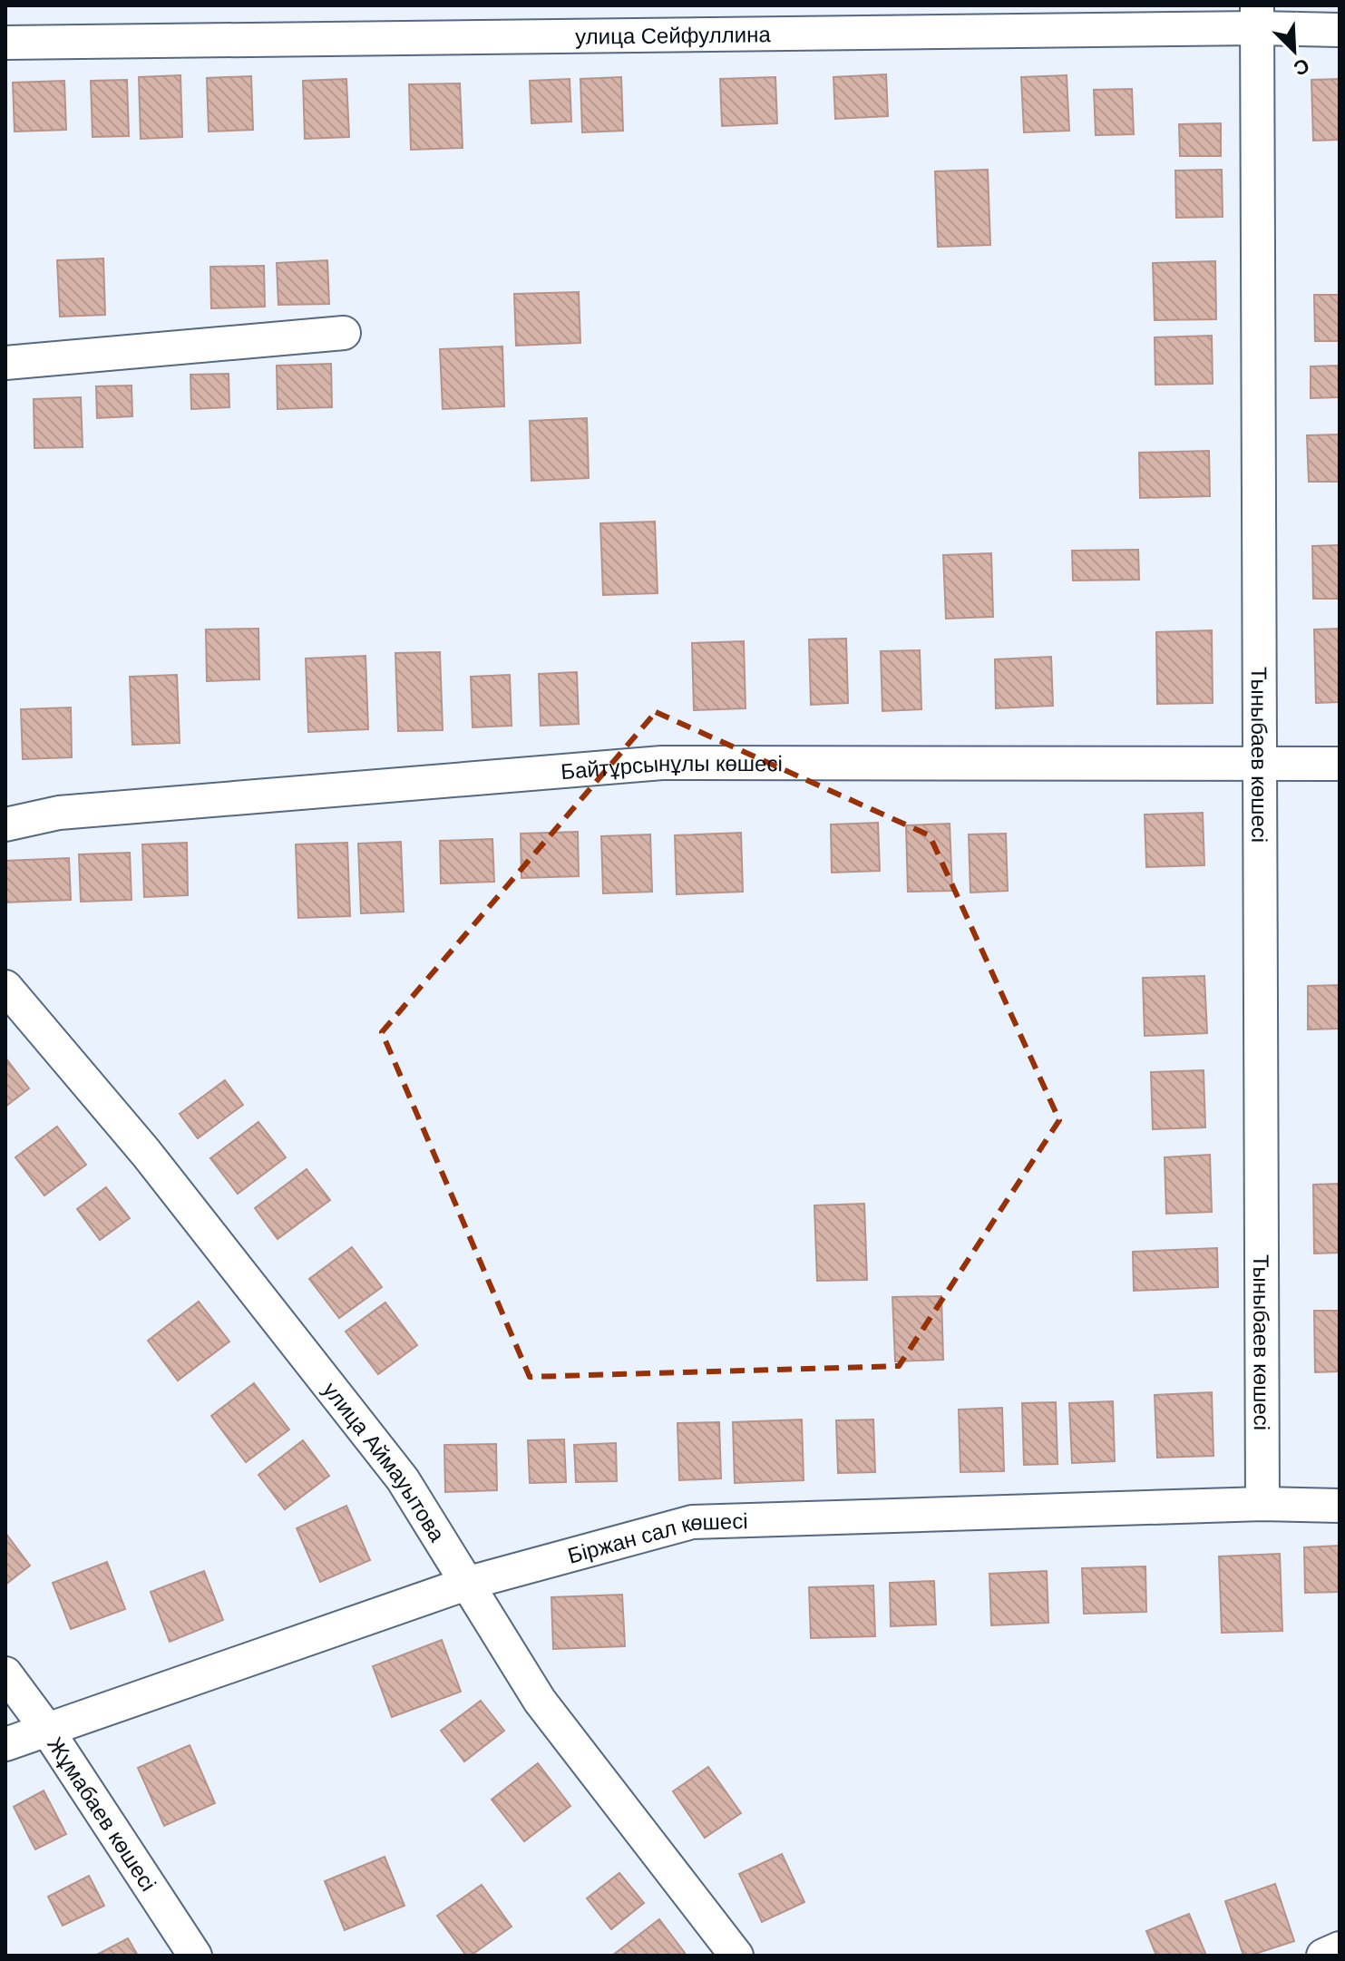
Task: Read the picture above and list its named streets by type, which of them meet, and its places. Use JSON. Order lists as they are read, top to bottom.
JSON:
{
  "streets": {
    "street": [
      "улица Сейфуллина",
      "Тыныбаев көшесі",
      "Байтұрсынұлы көшесі",
      "улица Аймауытова",
      "Біржан сал көшесі",
      "Жұмабаев көшесі"
    ]
  },
  "crossings": [
    ["улица Сейфуллина", "Тыныбаев көшесі"],
    ["Тыныбаев көшесі", "Байтұрсынұлы көшесі"],
    ["Тыныбаев көшесі", "Біржан сал көшесі"],
    ["улица Аймауытова", "Біржан сал көшесі"],
    ["Біржан сал көшесі", "Жұмабаев көшесі"]
  ],
  "north": "bottom right"
}
